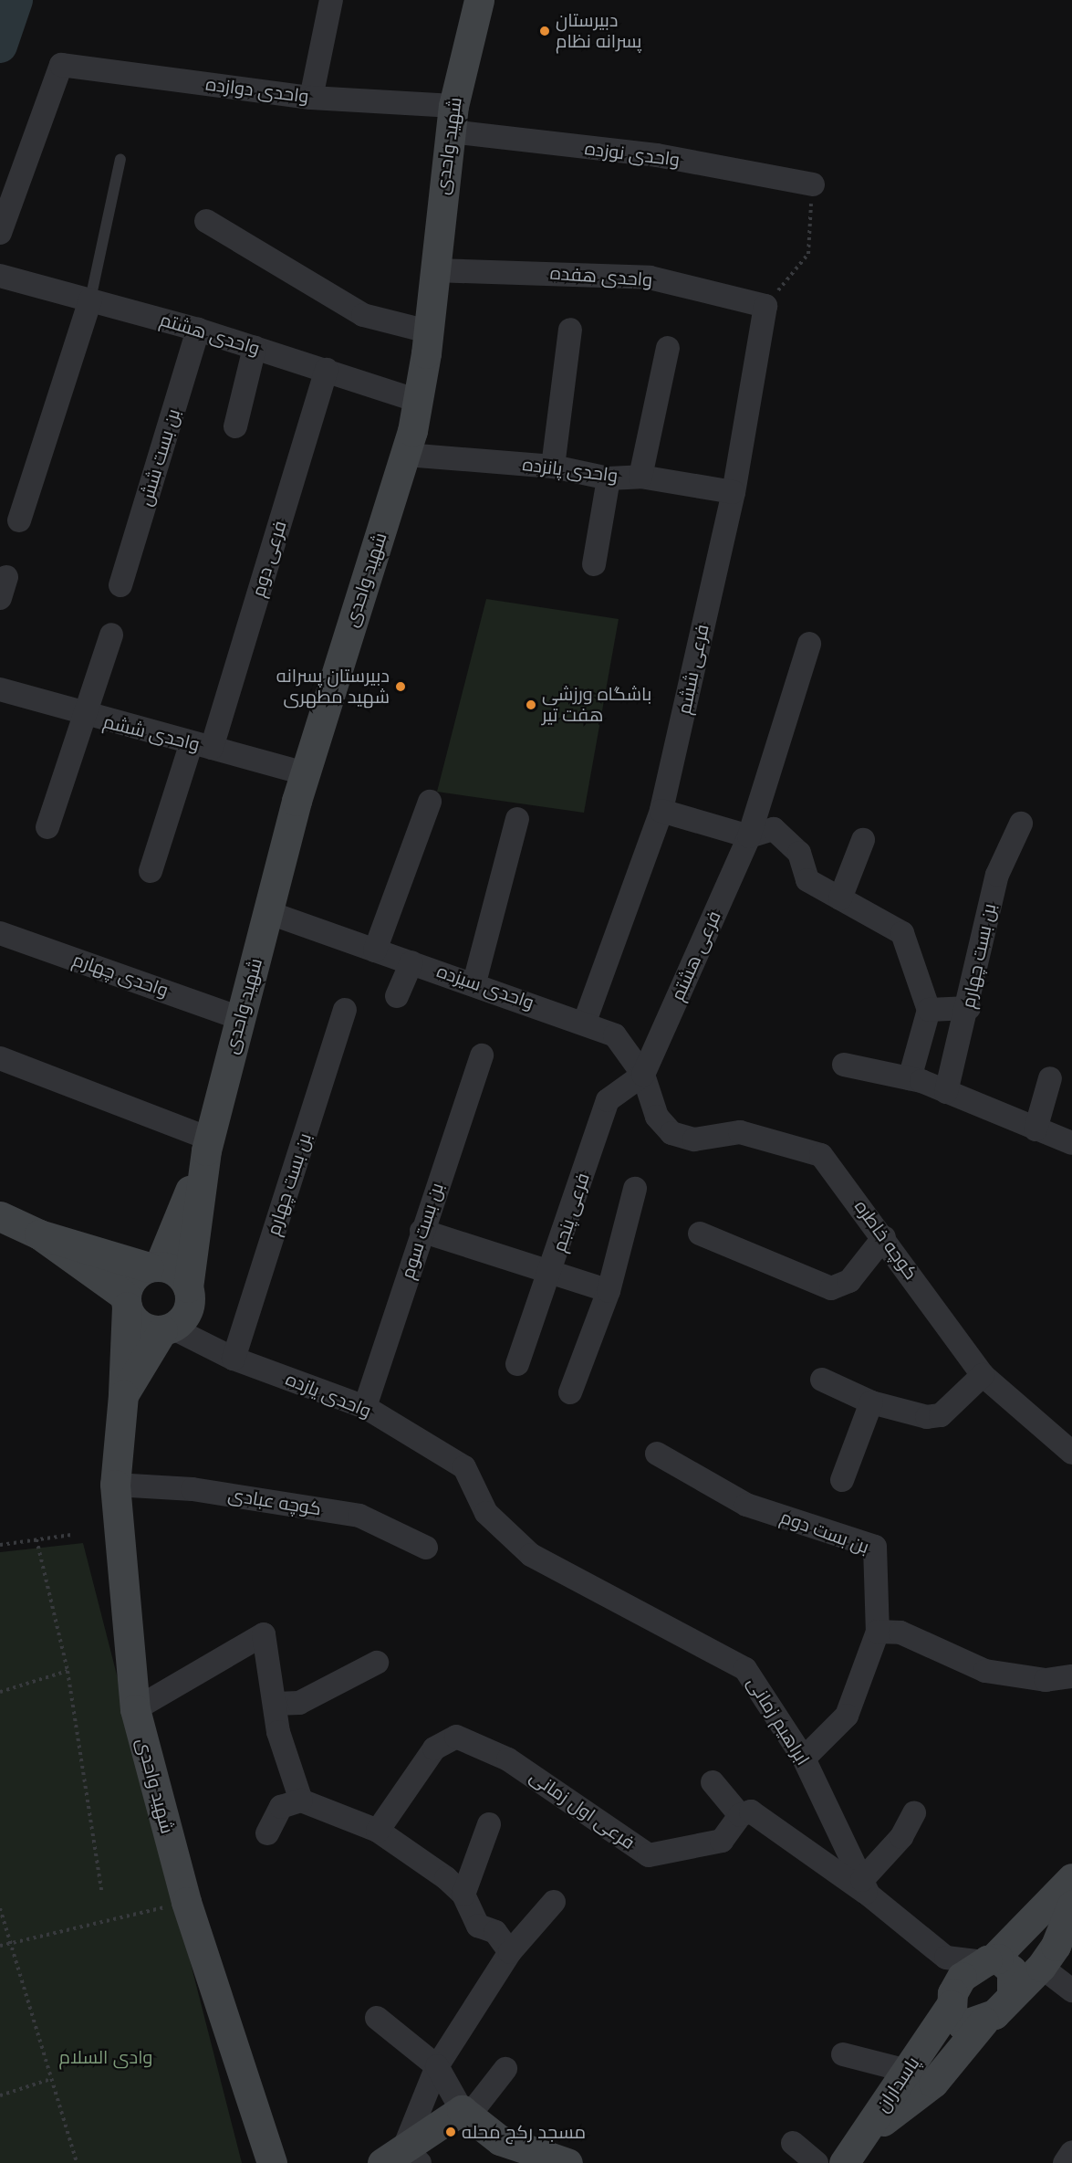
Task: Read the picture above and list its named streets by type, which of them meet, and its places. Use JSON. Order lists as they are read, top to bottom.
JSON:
{
  "streets": {
    "street": [
      "واحدی دوازده",
      "شهید واحدی",
      "واحدی نوزده",
      "واحدی هفده",
      "واحدی هشتم",
      "بن بست شش",
      "واحدی پانزده",
      "فرعی دوم",
      "فرعی ششم",
      "واحدی ششم",
      "فرعی هشتم",
      "بن بست چهارم",
      "واحدی چهارم",
      "واحدی سیزده",
      "فرعی پنجم",
      "بن بست سوم",
      "كوچه خاطره",
      "واحدی یازده",
      "کوچه عبادی",
      "بن بست دوم",
      "ابراهیم زمانی",
      "فرعی اول زمانی",
      "پاسداران"
    ]
  },
  "crossings": [
    ["واحدی دوازده", "شهید واحدی"],
    ["واحدی دوازده", "واحدی نوزده"],
    ["شهید واحدی", "واحدی نوزده"],
    ["شهید واحدی", "واحدی هفده"],
    ["شهید واحدی", "واحدی هشتم"],
    ["شهید واحدی", "واحدی پانزده"],
    ["شهید واحدی", "واحدی ششم"],
    ["شهید واحدی", "واحدی چهارم"],
    ["شهید واحدی", "واحدی سیزده"],
    ["شهید واحدی", "واحدی یازده"],
    ["شهید واحدی", "کوچه عبادی"],
    ["واحدی هفده", "فرعی ششم"],
    ["واحدی هشتم", "بن بست شش"],
    ["واحدی هشتم", "فرعی دوم"],
    ["واحدی پانزده", "فرعی ششم"],
    ["فرعی دوم", "واحدی ششم"],
    ["فرعی ششم", "واحدی سیزده"],
    ["فرعی هشتم", "واحدی سیزده"],
    ["فرعی هشتم", "فرعی پنجم"],
    ["بن بست چهارم", "واحدی یازده"],
    ["واحدی سیزده", "فرعی پنجم"],
    ["واحدی سیزده", "كوچه خاطره"],
    ["بن بست سوم", "واحدی یازده"],
    ["واحدی یازده", "ابراهیم زمانی"],
    ["بن بست دوم", "ابراهیم زمانی"]
  ],
  "parks": ["وادی السلام"],
  "places": [
    "دبیرستان پسرانه نظام",
    "دبیرستان پسرانه شهید مطهری",
    "باشگاه ورزشی هفت تیر",
    "مسجد رکج محله"
  ]
}
